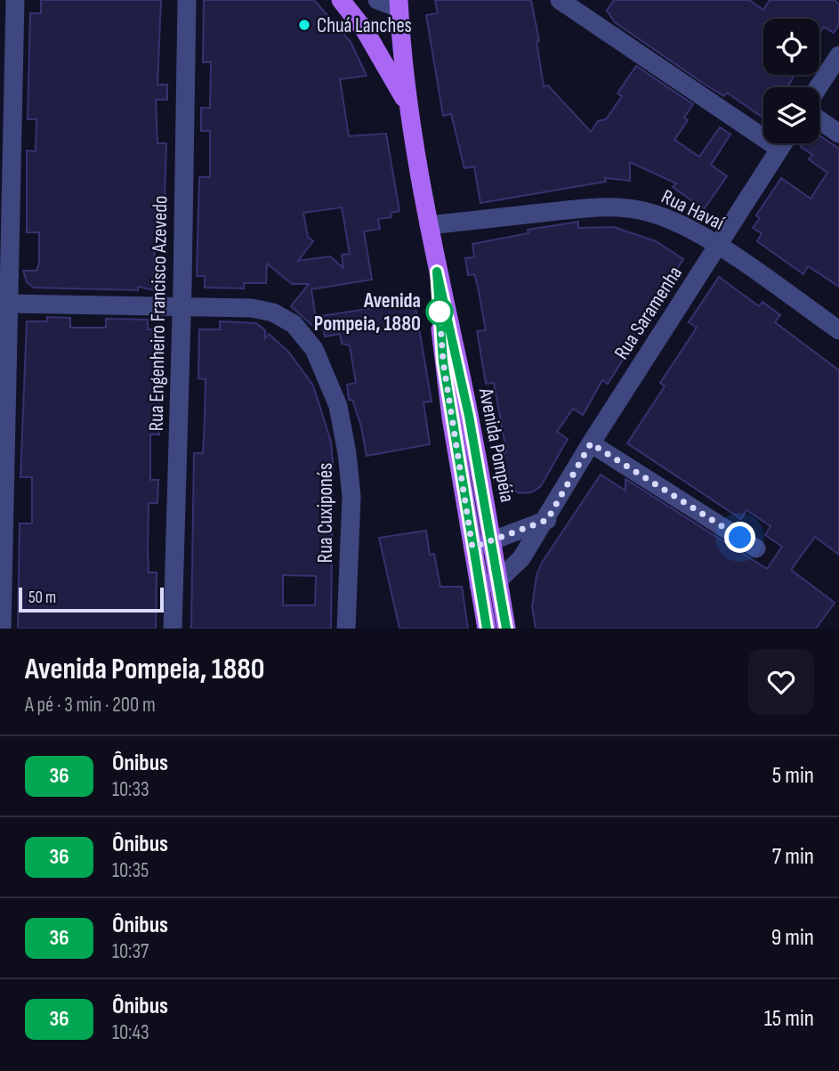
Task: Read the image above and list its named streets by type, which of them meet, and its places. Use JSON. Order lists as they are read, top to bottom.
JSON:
{
  "streets": {
    "main road": ["Avenida Pompéia"],
    "street": [
      "Rua Havaí",
      "Rua Saramenha",
      "Rua Engenheiro Francisco Azevedo",
      "Rua Cuxiponés"
    ]
  },
  "crossings": [
    ["Rua Havaí", "Rua Saramenha"],
    ["Rua Havaí", "Avenida Pompéia"],
    ["Rua Saramenha", "Avenida Pompéia"],
    ["Rua Engenheiro Francisco Azevedo", "Rua Cuxiponés"]
  ],
  "places": ["Chuá Lanches", "Avenida Pompeia, 1880"],
  "lines": ["bus line 36"],
  "scale_bar": "50 m",
  "page": {
    "scale": "50 m",
    "heading": ["Avenida Pompeia, 1880", "A pé · 3 min · 200 m"],
    "list": [
      {
        "mark": "36",
        "name": "Ônibus",
        "note": "10:33",
        "value": "5 min"
      },
      {
        "mark": "36",
        "name": "Ônibus",
        "note": "10:35",
        "value": "7 min"
      },
      {
        "mark": "36",
        "name": "Ônibus",
        "note": "10:37",
        "value": "9 min"
      },
      {
        "mark": "36",
        "name": "Ônibus",
        "note": "10:43",
        "value": "15 min"
      }
    ]
  }
}
